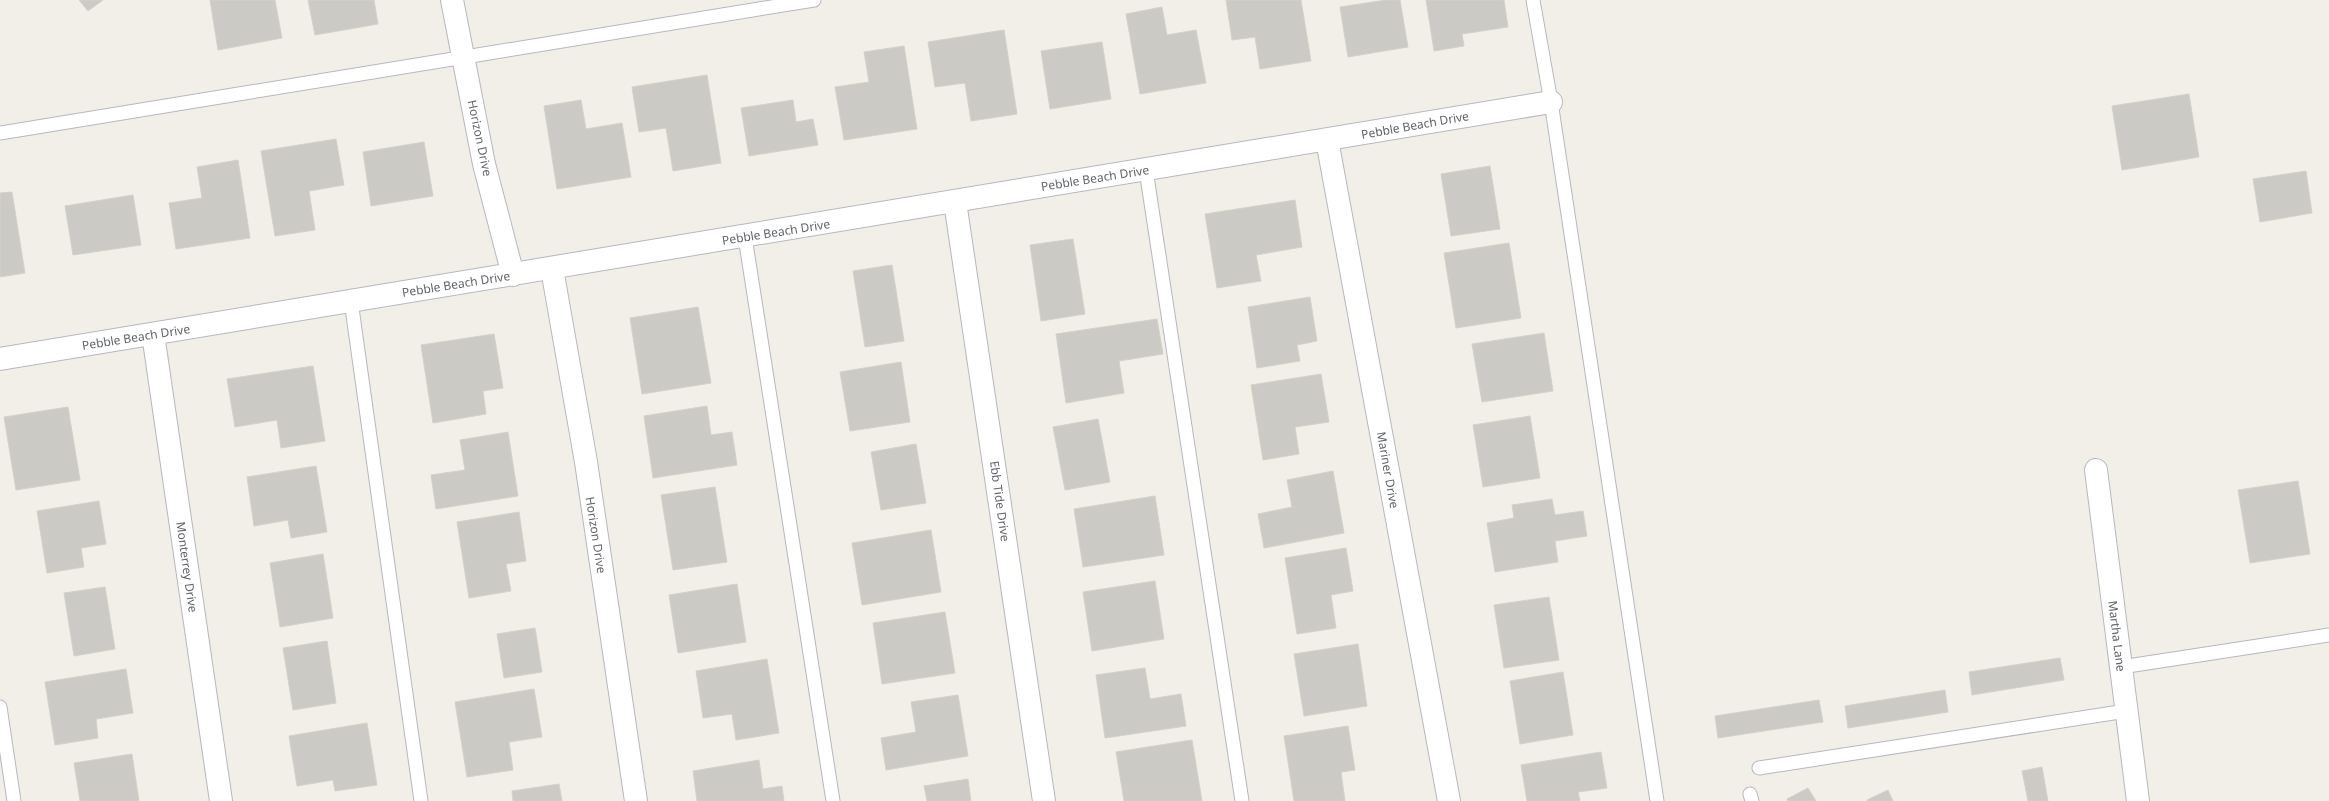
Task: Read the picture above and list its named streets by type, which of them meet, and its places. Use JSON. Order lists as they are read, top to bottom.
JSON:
{
  "streets": {
    "street": [
      "Pebble Beach Drive",
      "Horizon Drive",
      "Mariner Drive",
      "Ebb Tide Drive",
      "Monterrey Drive",
      "Martha Lane"
    ]
  },
  "crossings": [
    ["Pebble Beach Drive", "Horizon Drive"],
    ["Pebble Beach Drive", "Mariner Drive"],
    ["Pebble Beach Drive", "Ebb Tide Drive"],
    ["Pebble Beach Drive", "Monterrey Drive"]
  ]
}
